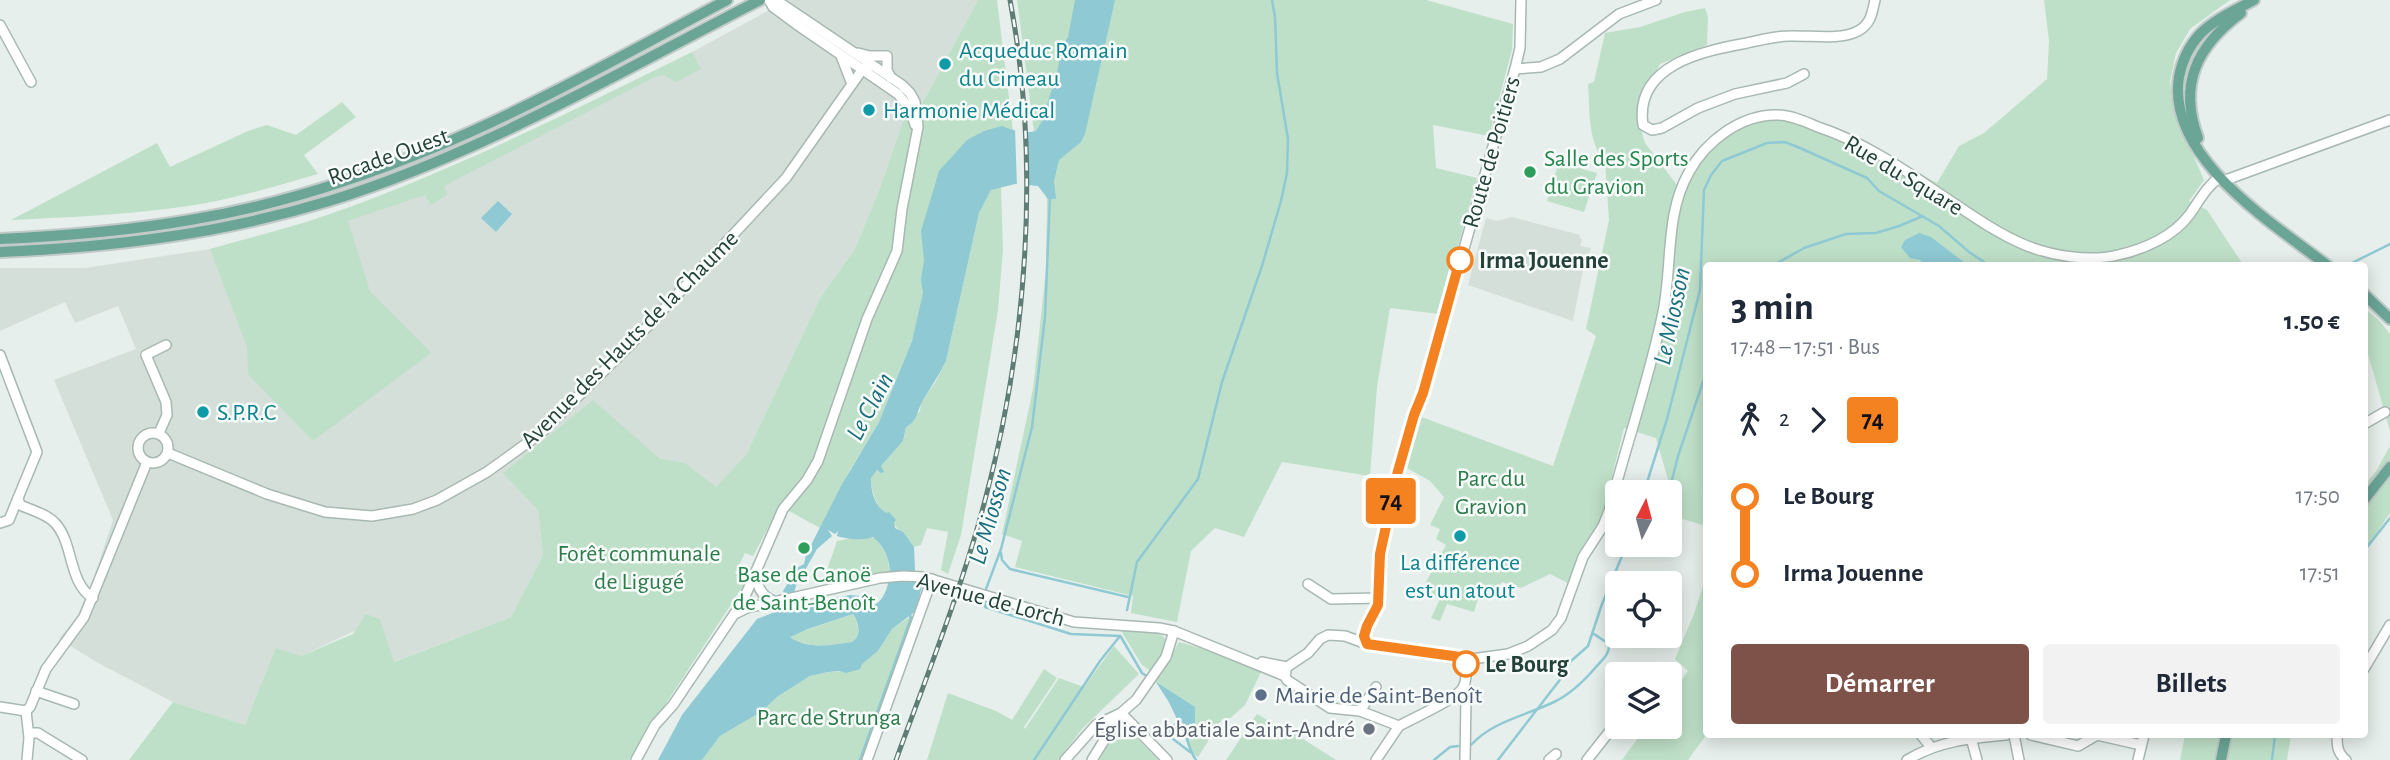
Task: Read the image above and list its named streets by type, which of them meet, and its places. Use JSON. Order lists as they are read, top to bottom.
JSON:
{
  "streets": {
    "main road": ["Rocade Ouest"],
    "street": [
      "Route de Poitiers",
      "Rue du Square",
      "Avenue des Hauts de la Chaume",
      "Avenue de Lorch"
    ]
  },
  "crossings": [
    ["Route de Poitiers", "Rue du Square"]
  ],
  "water": ["Le Miosson", "Le Clain"],
  "parks": ["Parc du Gravion", "Forêt communale de Ligugé", "Parc de Strunga"],
  "places": [
    "Acqueduc Romain du Cimeau",
    "Harmonie Médical",
    "Salle des Sports du Gravion",
    "Irma Jouenne",
    "S.P.R.C",
    "La différence est un atout",
    "Base de Canoë de Saint-Benoît",
    "Le Bourg",
    "Mairie de Saint-Benoît",
    "Église abbatiale Saint-André"
  ],
  "lines": ["bus line 74"],
  "north": "top",
  "page": {
    "on_map": "74",
    "heading": ["3 min", "17:48 – 17:51 · Bus", "1.50 €"],
    "legs": ["2", "74"],
    "list": [
      {
        "name": "Le Bourg",
        "value": "17:50"
      },
      {
        "name": "Irma Jouenne",
        "value": "17:51"
      }
    ],
    "buttons": ["Démarrer", "Billets"]
  }
}
